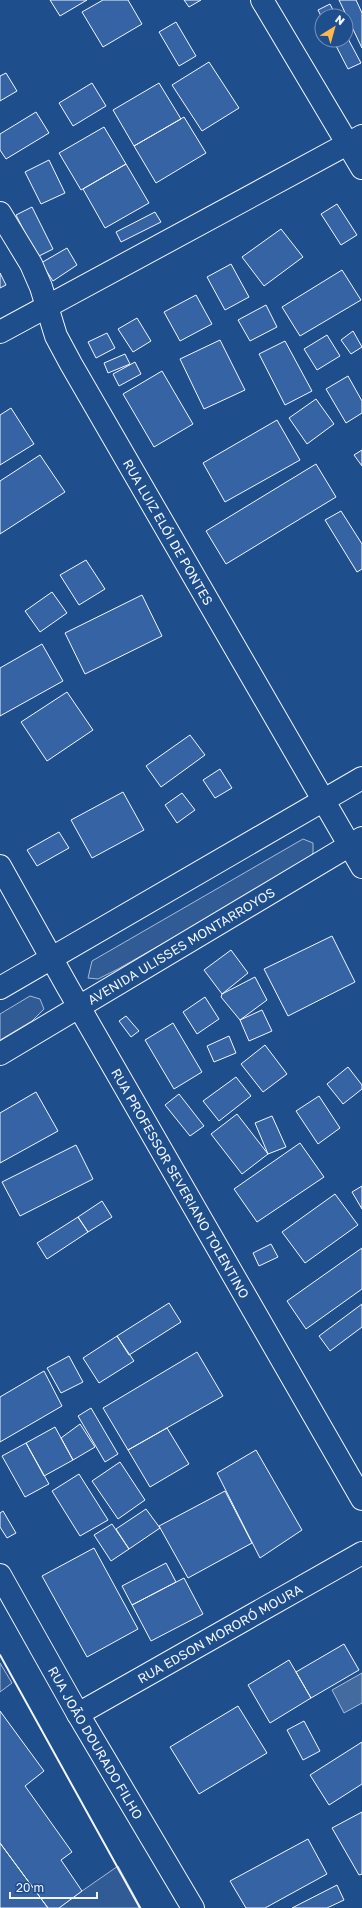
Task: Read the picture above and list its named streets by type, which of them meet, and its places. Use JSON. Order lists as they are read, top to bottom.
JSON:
{
  "streets": {
    "street": [
      "RUA LUIZ ELÓI DE PONTES",
      "AVENIDA ULISSES MONTARROYOS",
      "RUA PROFESSOR SEVERIANO TOLENTINO",
      "RUA EDSON MORORÓ MOURA",
      "RUA JOÃO DOURADO FILHO"
    ]
  },
  "crossings": [
    ["RUA LUIZ ELÓI DE PONTES", "AVENIDA ULISSES MONTARROYOS"],
    ["AVENIDA ULISSES MONTARROYOS", "RUA PROFESSOR SEVERIANO TOLENTINO"],
    ["RUA EDSON MORORÓ MOURA", "RUA JOÃO DOURADO FILHO"]
  ],
  "scale_bar": "20 m",
  "north": "top right"
}
